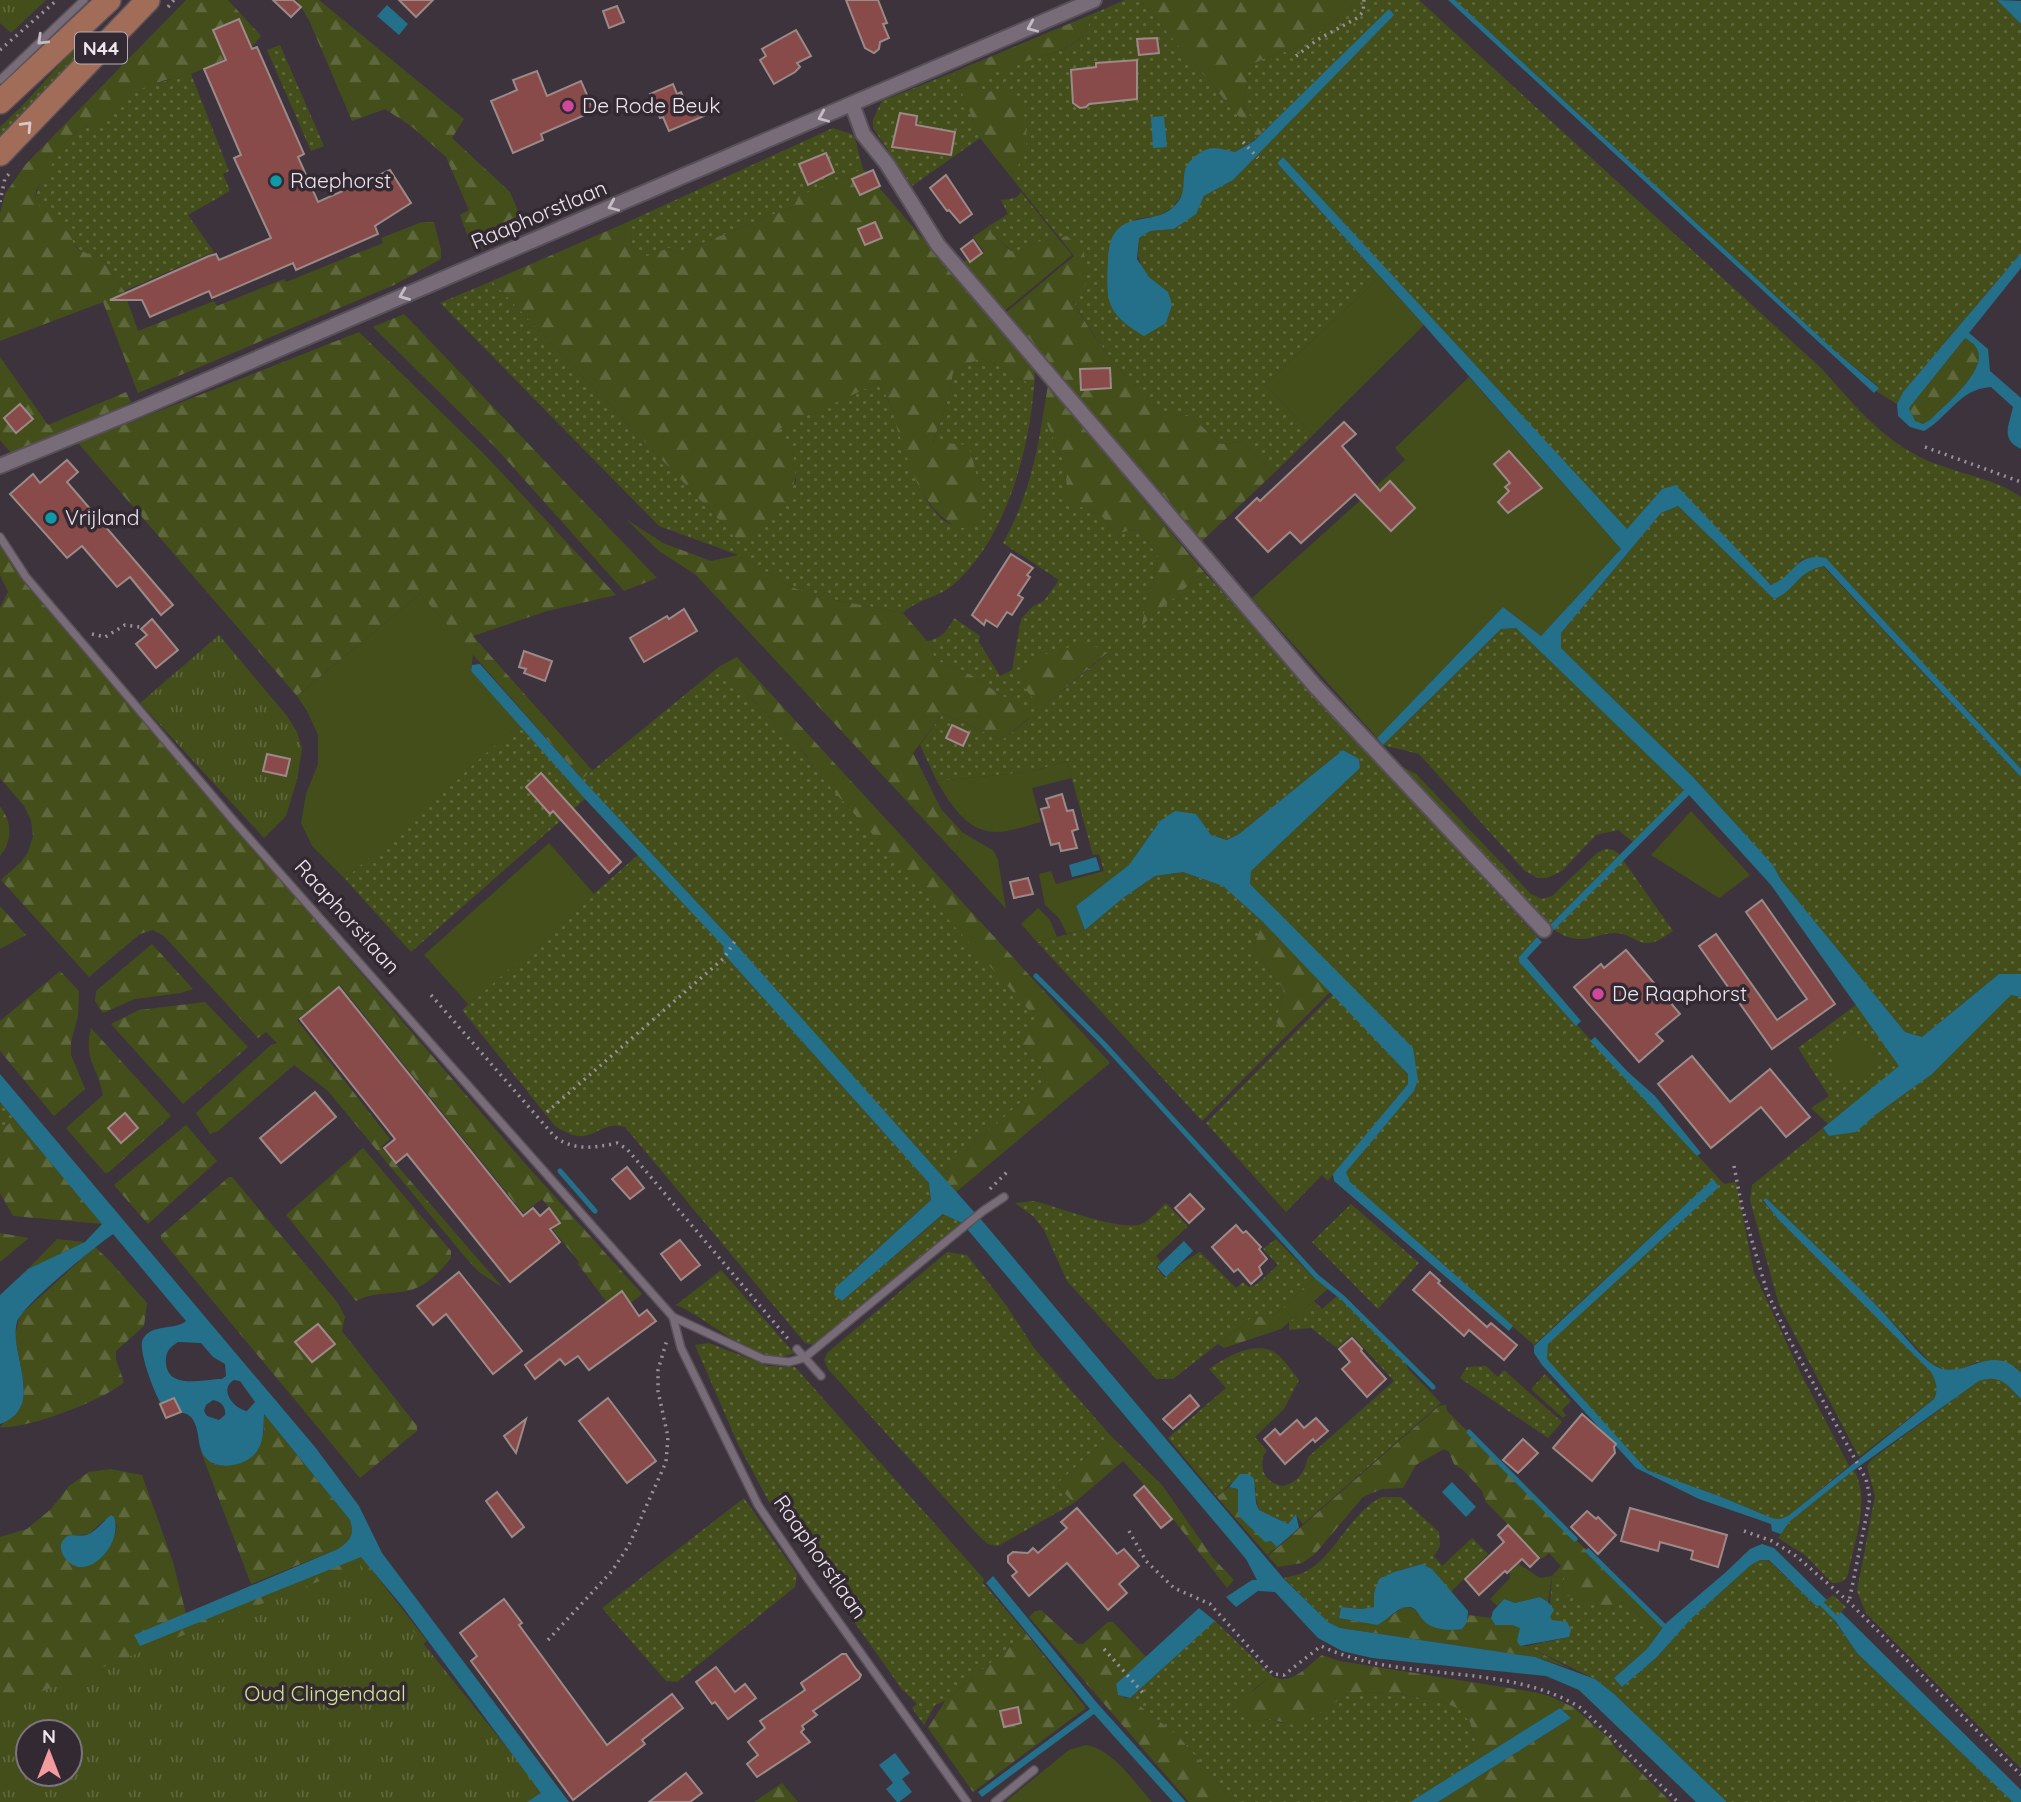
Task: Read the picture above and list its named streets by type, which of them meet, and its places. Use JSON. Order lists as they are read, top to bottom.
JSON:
{
  "streets": {
    "main road": ["N44"],
    "street": ["Raaphorstlaan"]
  },
  "one_way": ["Raaphorstlaan"],
  "parks": ["Oud Clingendaal"],
  "places": [
    "De Rode Beuk",
    "Raephorst",
    "Vrijland",
    "De Raaphorst"
  ],
  "north": "top"
}
